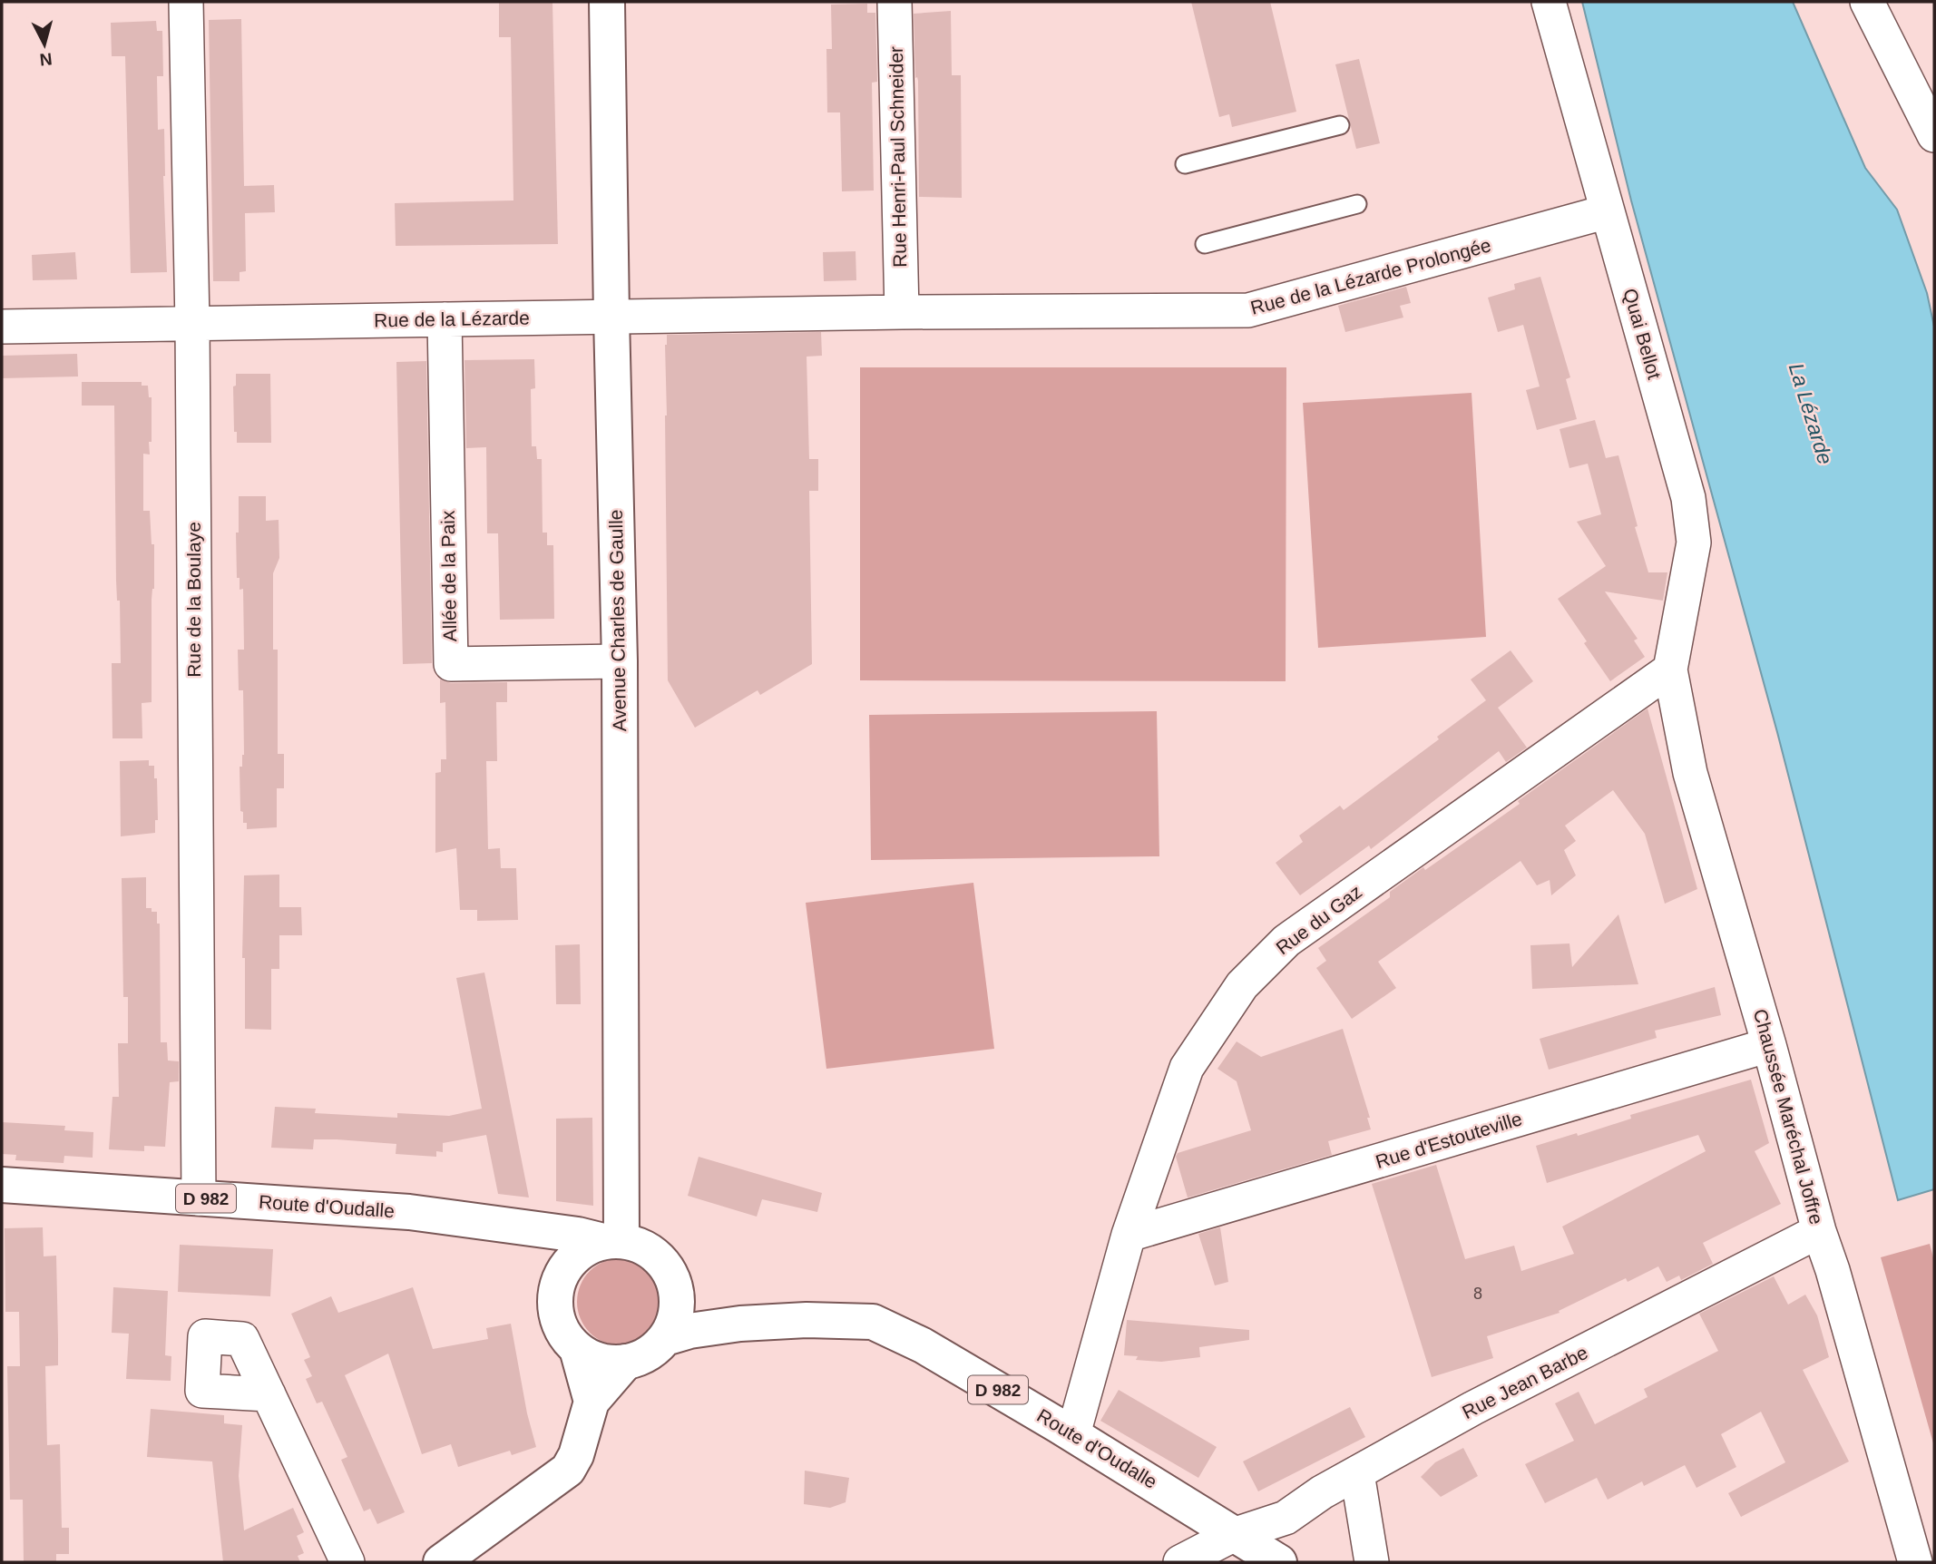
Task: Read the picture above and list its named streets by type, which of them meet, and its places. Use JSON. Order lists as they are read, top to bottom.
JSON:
{
  "streets": {
    "main road": ["Avenue Charles de Gaulle", "D 982", "Route d'Oudalle"],
    "street": [
      "Rue Henri-Paul Schneider",
      "Rue de la Lézarde Prolongée",
      "Rue de la Lézarde",
      "Quai Bellot",
      "Allée de la Paix",
      "Rue de la Boulaye",
      "Rue du Gaz",
      "Chaussée Maréchal Joffre",
      "Rue d'Estouteville",
      "Rue Jean Barbe"
    ]
  },
  "crossings": [
    ["Rue Henri-Paul Schneider", "Rue de la Lézarde Prolongée"],
    ["Rue Henri-Paul Schneider", "Rue de la Lézarde"],
    ["Rue de la Lézarde Prolongée", "Rue de la Lézarde"],
    ["Rue de la Lézarde Prolongée", "Quai Bellot"],
    ["Rue de la Lézarde", "Allée de la Paix"],
    ["Rue de la Lézarde", "Rue de la Boulaye"],
    ["Rue de la Lézarde", "Avenue Charles de Gaulle"],
    ["Quai Bellot", "Rue du Gaz"],
    ["Quai Bellot", "Chaussée Maréchal Joffre"],
    ["Allée de la Paix", "Avenue Charles de Gaulle"],
    ["Rue de la Boulaye", "Route d'Oudalle"],
    ["Avenue Charles de Gaulle", "Route d'Oudalle"],
    ["Rue du Gaz", "Chaussée Maréchal Joffre"],
    ["Rue du Gaz", "Rue d'Estouteville"],
    ["Rue du Gaz", "Route d'Oudalle"],
    ["Chaussée Maréchal Joffre", "Rue d'Estouteville"],
    ["Chaussée Maréchal Joffre", "Rue Jean Barbe"],
    ["D 982", "Route d'Oudalle"],
    ["D 982", "Rue Jean Barbe"],
    ["Route d'Oudalle", "Rue Jean Barbe"]
  ],
  "water": ["La Lézarde"],
  "house_numbers": ["8"],
  "north": "bottom"
}
